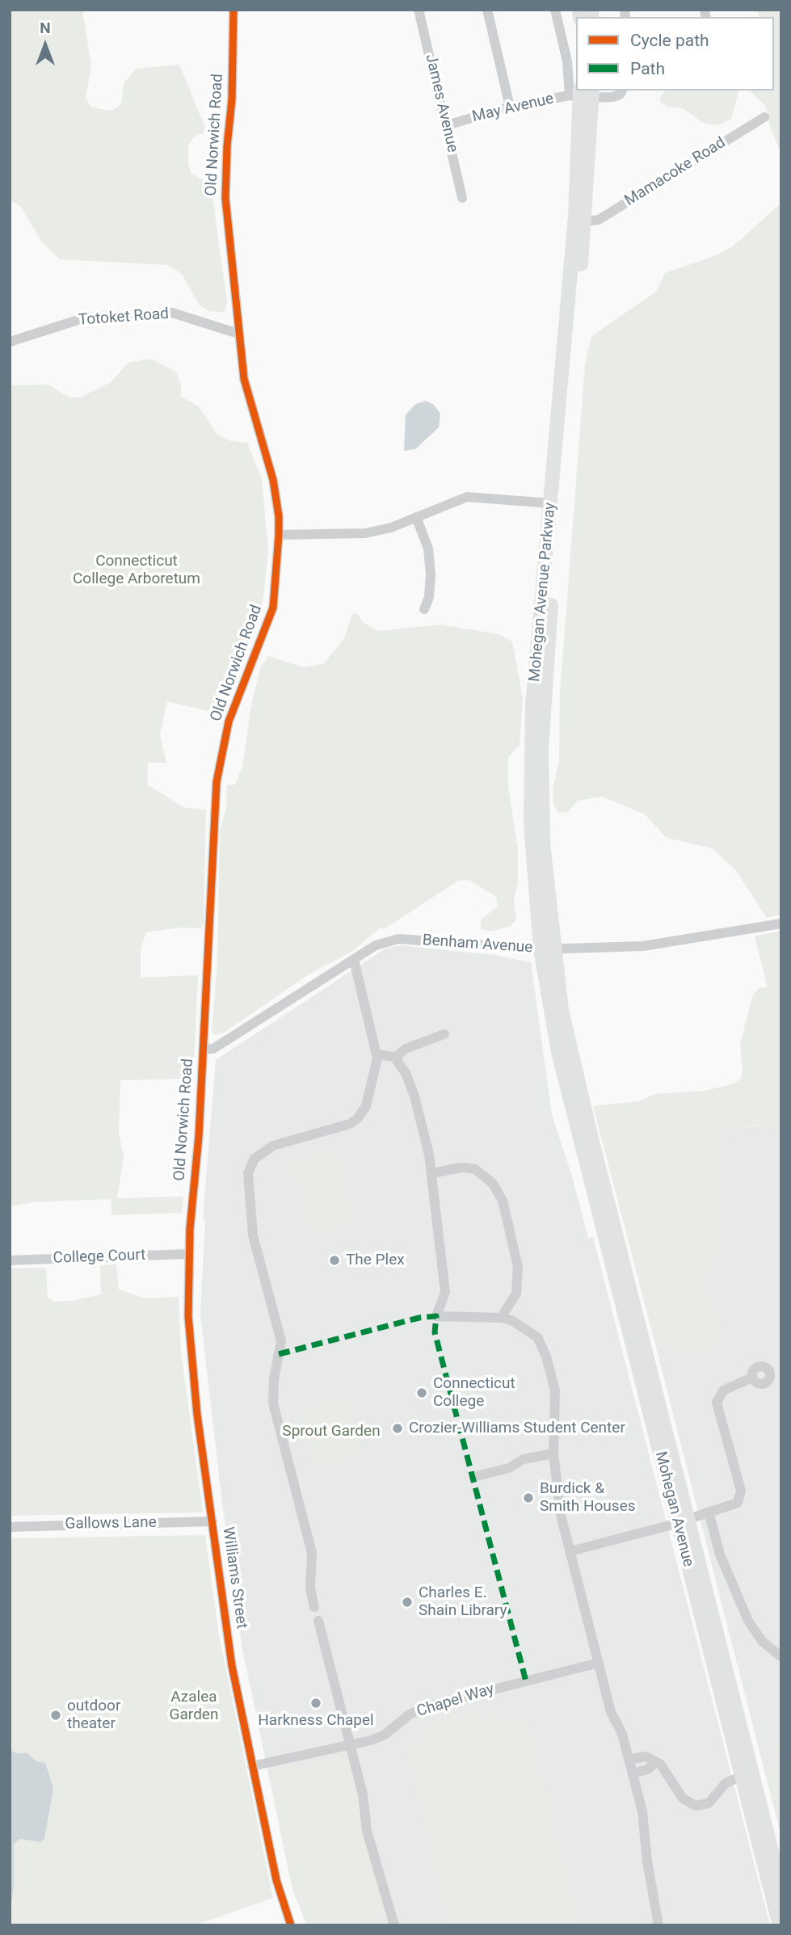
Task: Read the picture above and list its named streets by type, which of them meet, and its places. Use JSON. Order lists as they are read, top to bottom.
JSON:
{
  "streets": {
    "highway": ["Mohegan Avenue Parkway", "Mohegan Avenue"],
    "street": [
      "James Avenue",
      "May Avenue",
      "Old Norwich Road",
      "Mamacoke Road",
      "Totoket Road",
      "Benham Avenue",
      "College Court",
      "Gallows Lane",
      "Williams Street",
      "Chapel Way"
    ]
  },
  "crossings": [
    ["James Avenue", "May Avenue"],
    ["May Avenue", "Mohegan Avenue Parkway"],
    ["Old Norwich Road", "Totoket Road"],
    ["Old Norwich Road", "Benham Avenue"],
    ["Old Norwich Road", "Williams Street"],
    ["Mamacoke Road", "Mohegan Avenue Parkway"],
    ["Mohegan Avenue Parkway", "Benham Avenue"],
    ["Mohegan Avenue Parkway", "Mohegan Avenue"],
    ["College Court", "Williams Street"],
    ["Gallows Lane", "Williams Street"],
    ["Williams Street", "Chapel Way"]
  ],
  "parks": ["Connecticut College Arboretum", "Sprout Garden", "Azalea Garden"],
  "places": [
    "The Plex",
    "Connecticut College",
    "Crozier-Williams Student Center",
    "Burdick & Smith Houses",
    "Charles E. Shain Library",
    "Harkness Chapel",
    "outdoor theater"
  ],
  "legend": ["Cycle path", "Path"],
  "north": "top"
}
